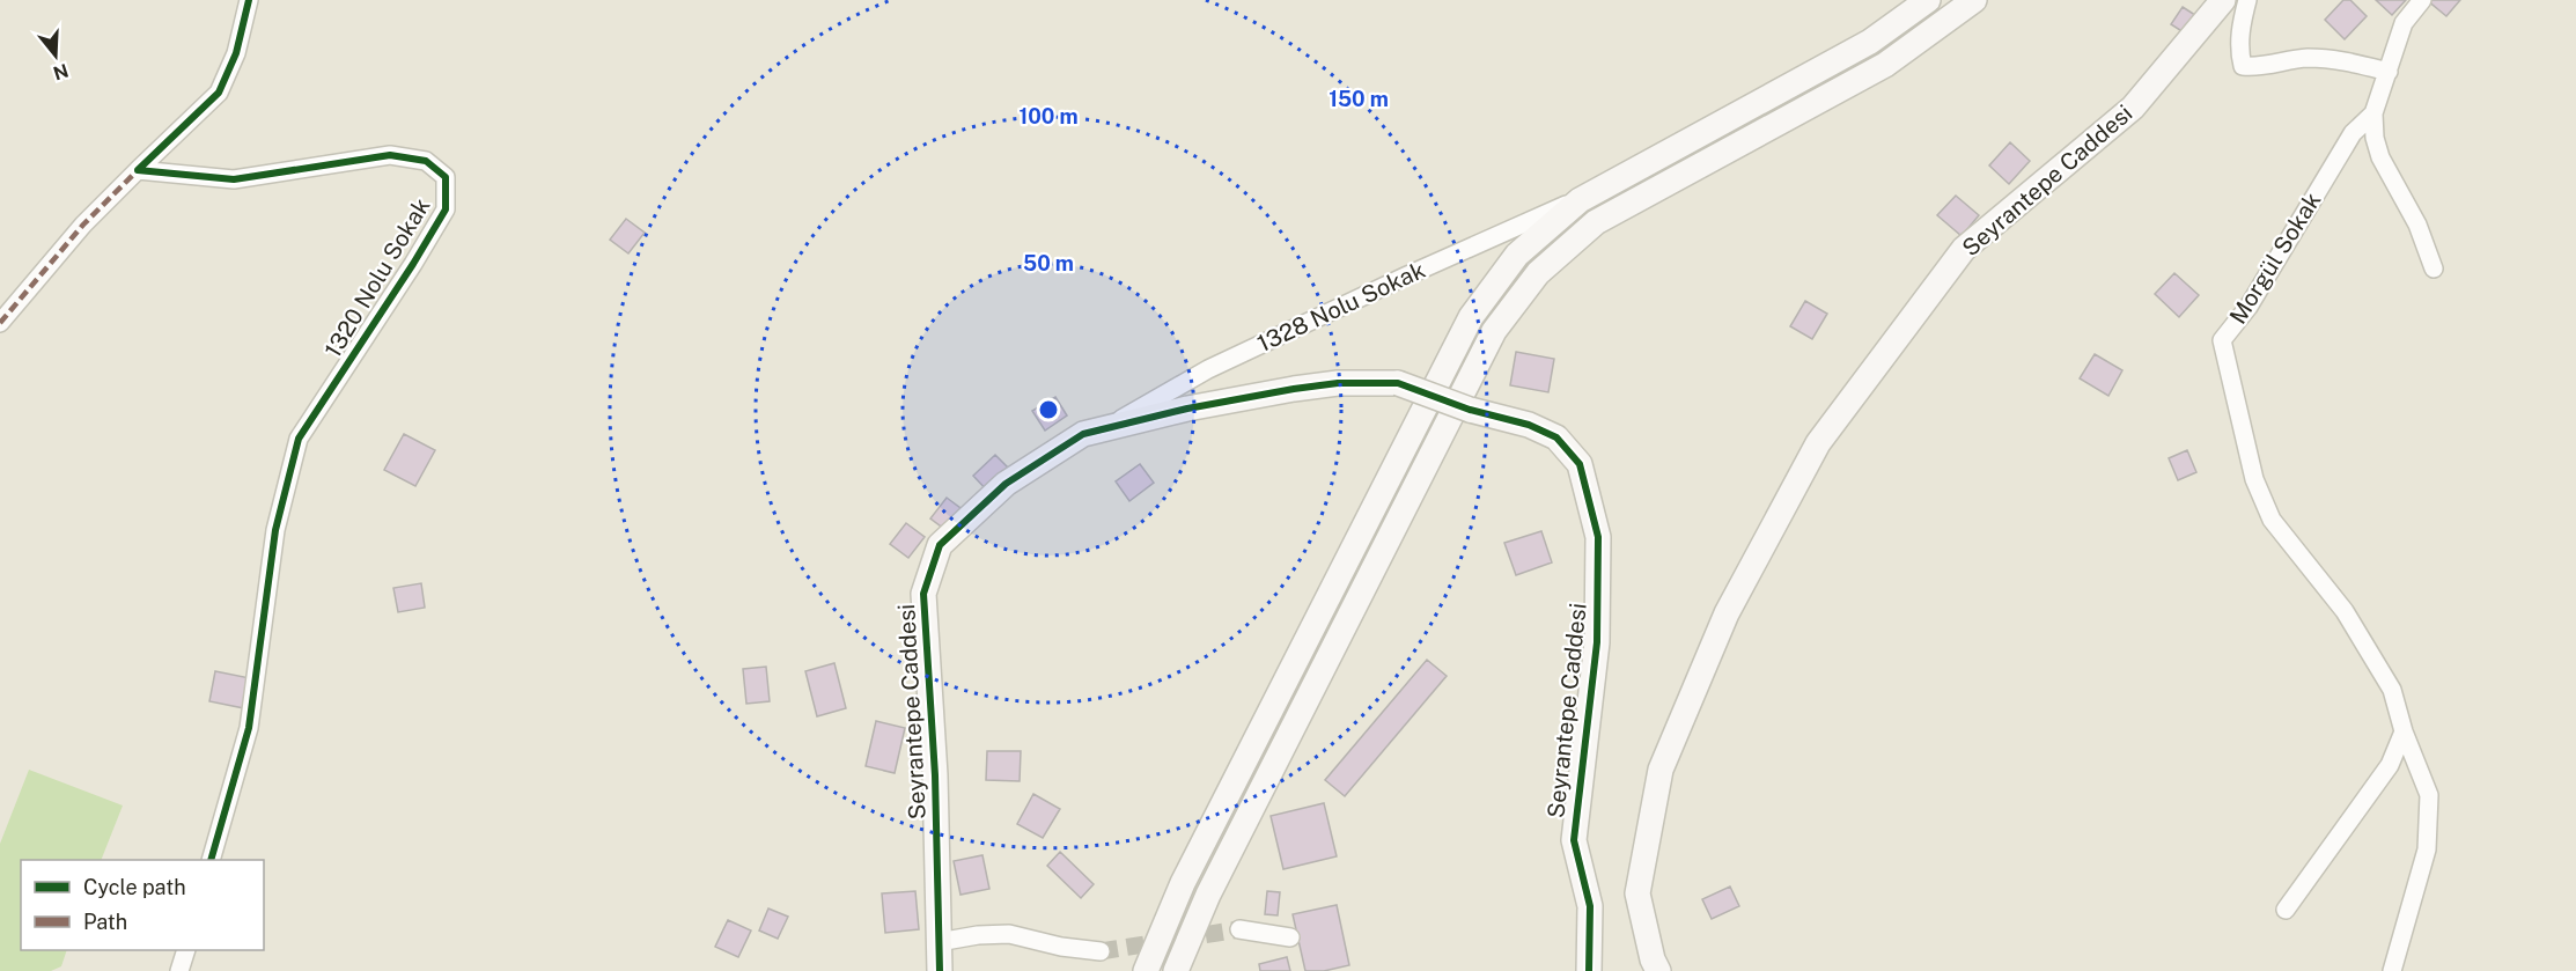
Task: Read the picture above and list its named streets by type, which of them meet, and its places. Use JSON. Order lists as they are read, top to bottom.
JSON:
{
  "streets": {
    "street": [
      "Seyrantepe Caddesi",
      "Morgül Sokak",
      "1320 Nolu Sokak",
      "1328 Nolu Sokak"
    ]
  },
  "crossings": [
    ["Seyrantepe Caddesi", "1328 Nolu Sokak"]
  ],
  "legend": ["Cycle path", "Path"],
  "north": "bottom",
  "rings": ["150 m", "100 m", "50 m"]
}
